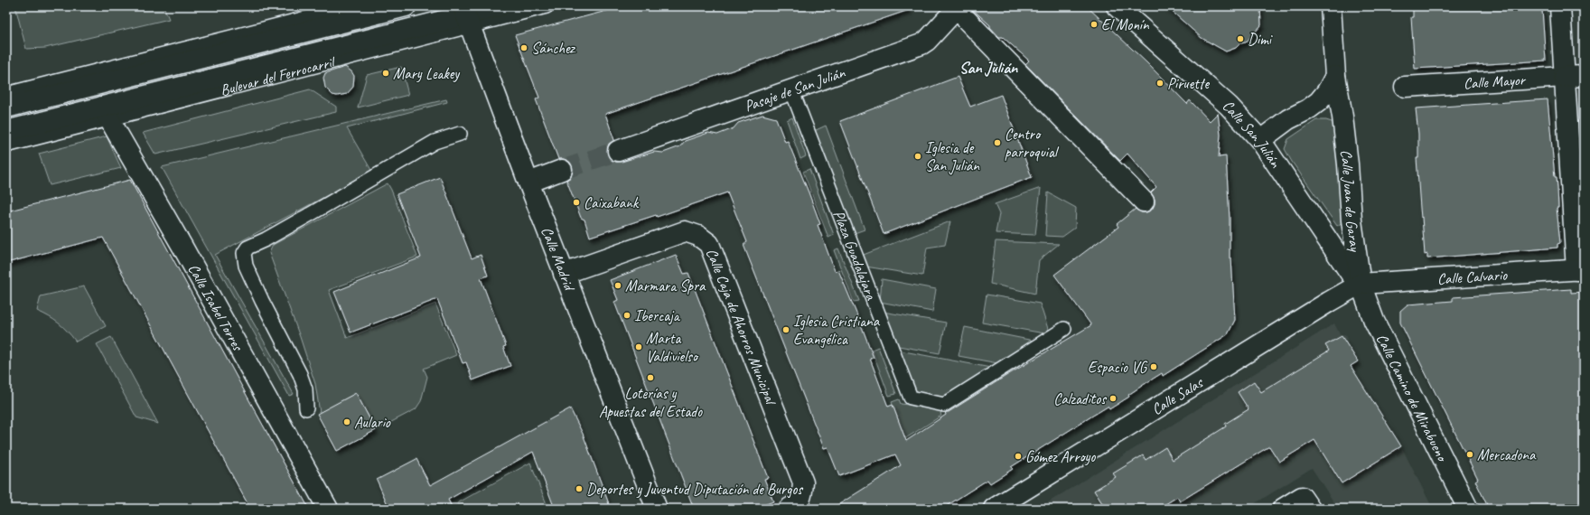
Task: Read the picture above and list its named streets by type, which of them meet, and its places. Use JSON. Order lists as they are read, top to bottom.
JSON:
{
  "streets": {
    "street": [
      "Bulevar del Ferrocarril",
      "Calle Mayor",
      "Pasaje de San Julián",
      "Calle San Julián",
      "Calle Juan de Garay",
      "Calle Madrid",
      "Calle Calvario",
      "Calle Isabel Torres",
      "Calle Caja de Ahorros Municipal",
      "Calle Salas",
      "Calle Camino de Mirabueno"
    ],
    "lane": ["Plaza Guadalajara"]
  },
  "crossings": [
    ["Bulevar del Ferrocarril", "Calle Madrid"],
    ["Bulevar del Ferrocarril", "Calle Isabel Torres"],
    ["Pasaje de San Julián", "Plaza Guadalajara"],
    ["Calle San Julián", "Calle Juan de Garay"],
    ["Calle San Julián", "Calle Calvario"],
    ["Calle San Julián", "Calle Salas"],
    ["Calle San Julián", "Calle Camino de Mirabueno"],
    ["Calle Juan de Garay", "Calle Calvario"],
    ["Calle Juan de Garay", "Calle Salas"],
    ["Calle Juan de Garay", "Calle Camino de Mirabueno"],
    ["Calle Madrid", "Calle Caja de Ahorros Municipal"],
    ["Calle Calvario", "Calle Salas"],
    ["Calle Calvario", "Calle Camino de Mirabueno"],
    ["Calle Salas", "Calle Camino de Mirabueno"]
  ],
  "districts": ["San Julián"],
  "places": [
    "El Monín",
    "Dimi",
    "Sánchez",
    "Mary Leakey",
    "Piruette",
    "Centro parroquial",
    "Iglesia de San Julián",
    "Caixabank",
    "Marmara Spra",
    "Ibercaja",
    "Iglesia Cristiana Evangélica",
    "Marta Valdivielso",
    "Espacio VG",
    "Loterías y Apuestas del Estado",
    "Calzaditos",
    "Aulario",
    "Mercadona",
    "Gómez Arroyo",
    "Deportes y Juventud Diputación de Burgos"
  ]
}
